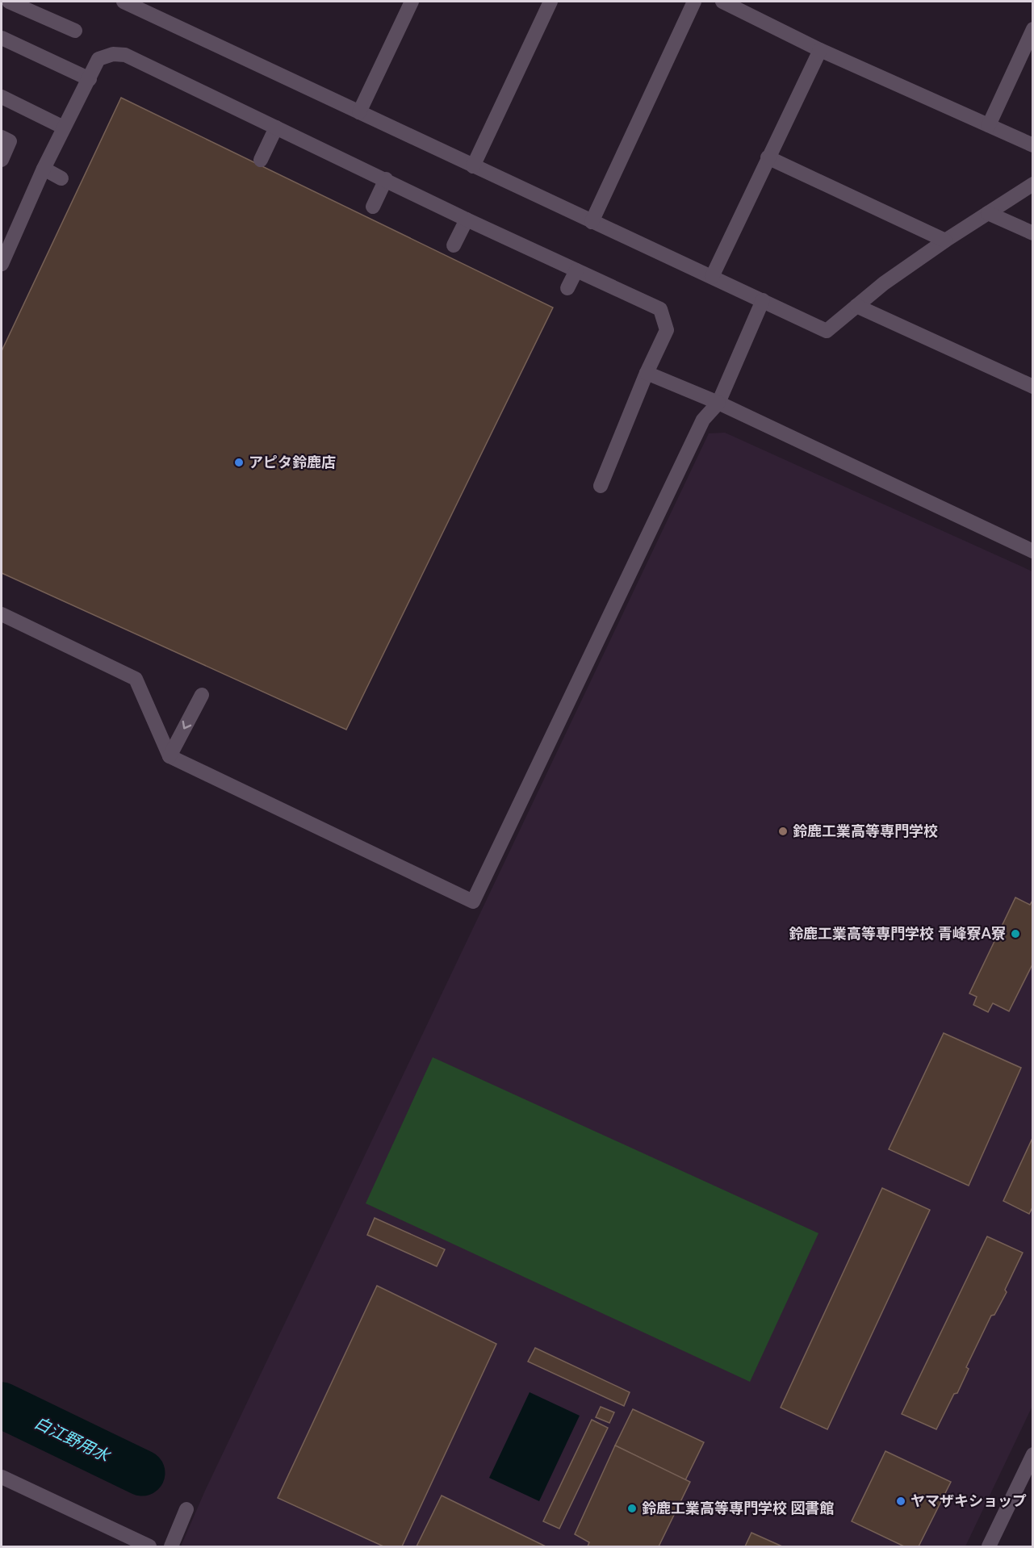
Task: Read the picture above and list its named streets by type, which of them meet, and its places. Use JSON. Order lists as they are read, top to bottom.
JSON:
{
  "water": ["白江野用水"],
  "places": [
    "アピタ鈴鹿店",
    "鈴鹿工業高等専門学校",
    "鈴鹿工業高等専門学校 青峰寮A寮",
    "ヤマザキショップ",
    "鈴鹿工業高等専門学校 図書館"
  ]
}
